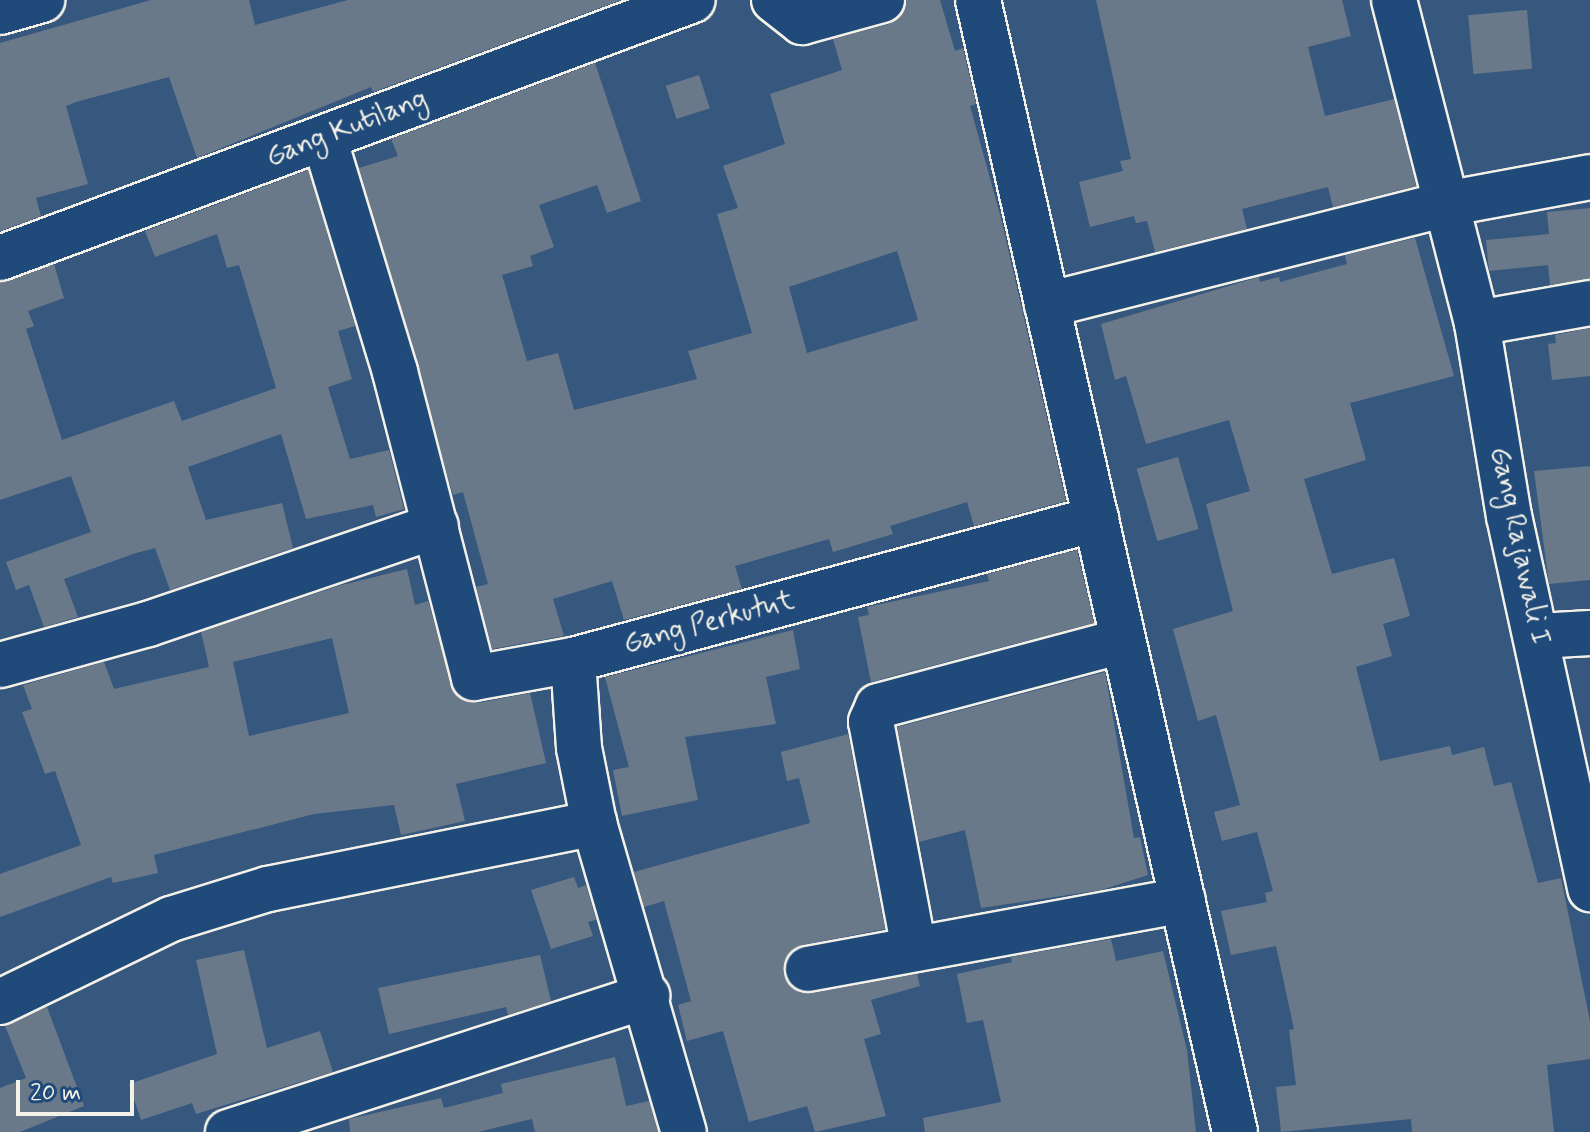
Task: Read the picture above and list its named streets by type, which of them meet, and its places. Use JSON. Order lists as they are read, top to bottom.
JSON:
{
  "streets": {
    "street": ["Gang Kutilang", "Gang Rajawali I", "Gang Perkutut"]
  },
  "crossings": [
    ["Gang Kutilang", "Gang Perkutut"]
  ],
  "scale_bar": "20 m"
}
